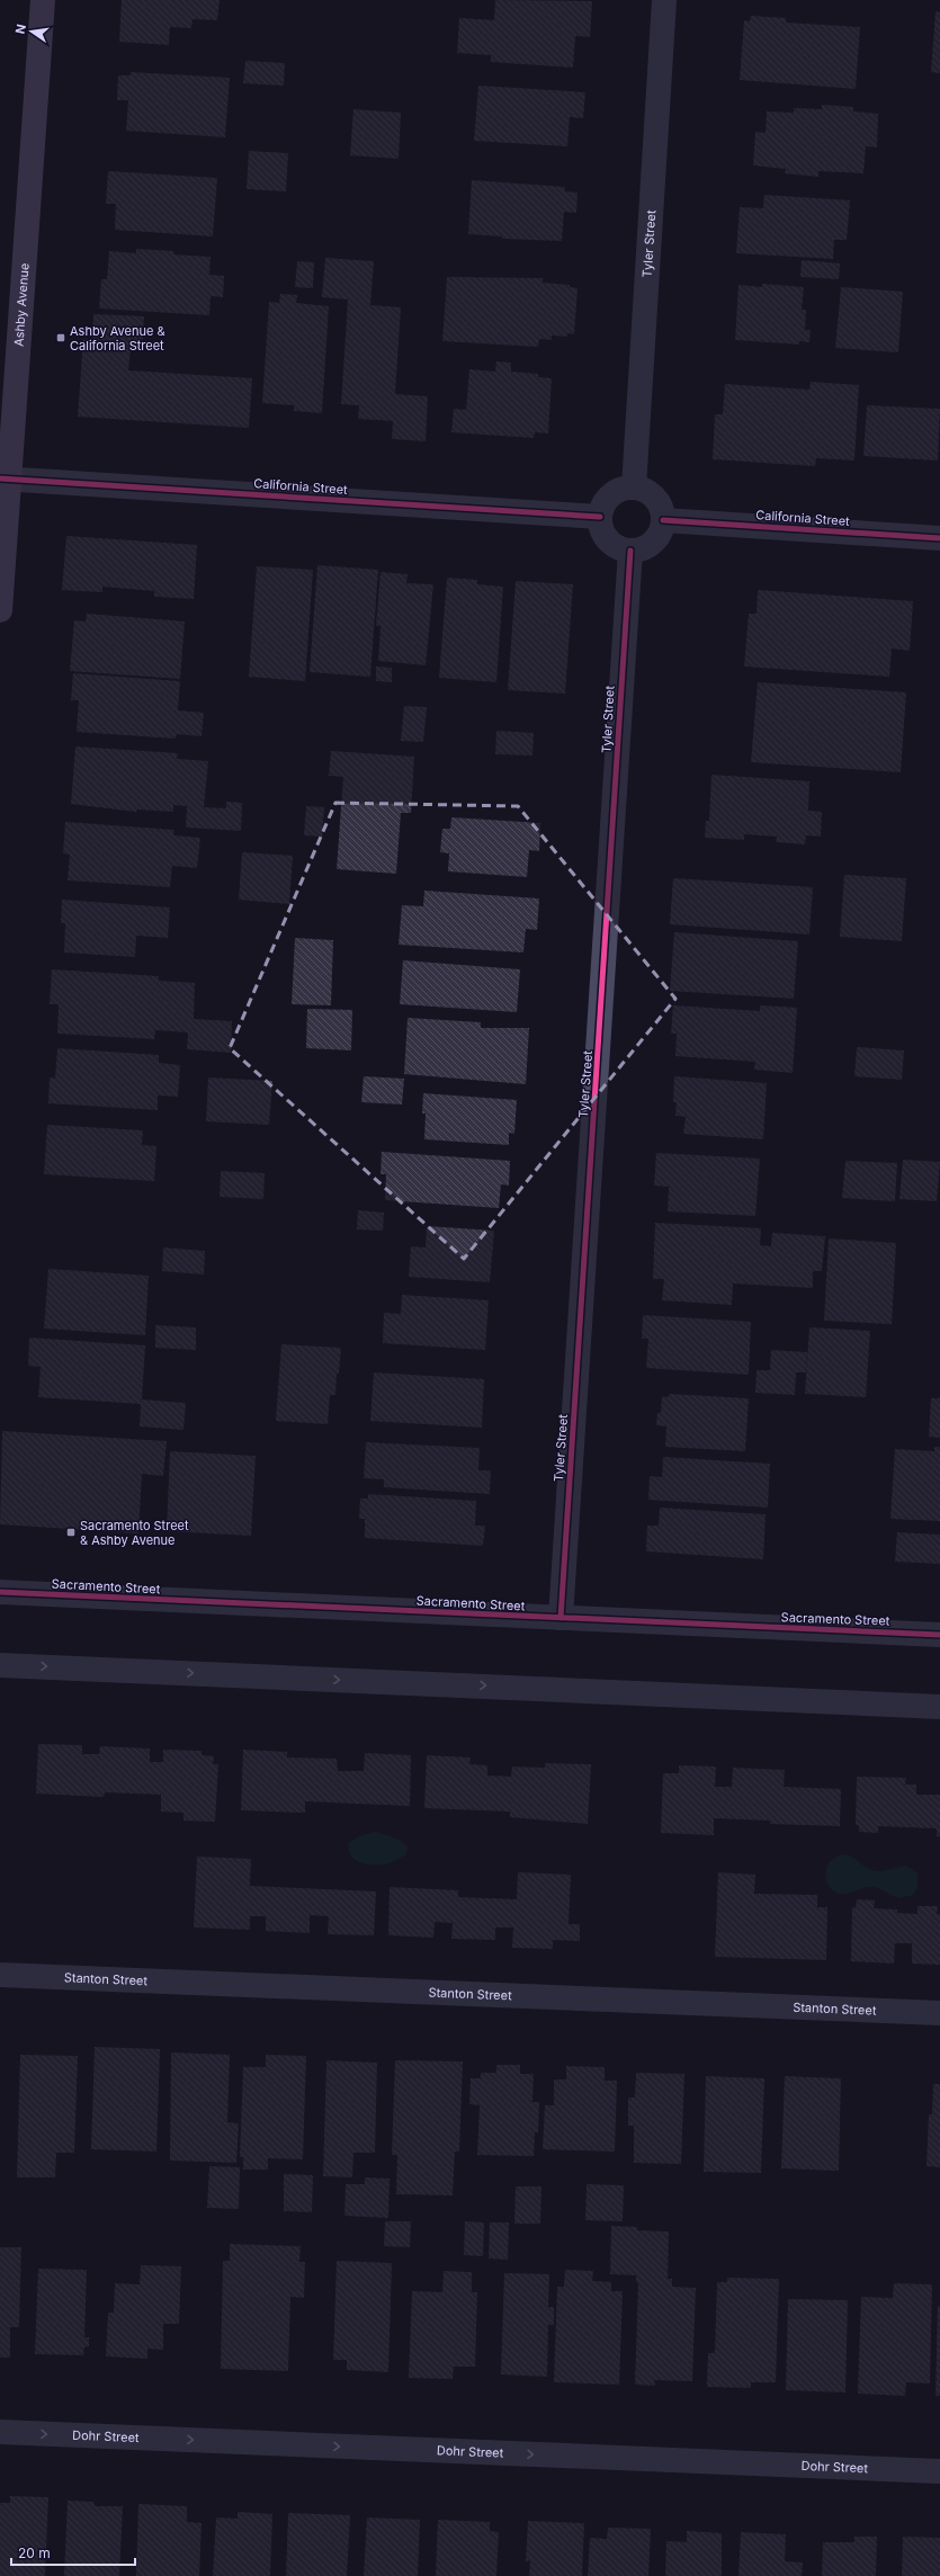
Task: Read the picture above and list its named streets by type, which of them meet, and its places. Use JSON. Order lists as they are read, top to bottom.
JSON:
{
  "streets": {
    "main road": ["Ashby Avenue"],
    "street": [
      "Tyler Street",
      "California Street",
      "Sacramento Street",
      "Stanton Street",
      "Dohr Street"
    ]
  },
  "crossings": [
    ["Tyler Street", "California Street"],
    ["Tyler Street", "Sacramento Street"],
    ["Ashby Avenue", "California Street"]
  ],
  "one_way": ["Dohr Street"],
  "places": {
    "transit": ["Ashby Avenue & California Street", "Sacramento Street & Ashby Avenue"]
  },
  "scale_bar": "20 m",
  "north": "left"
}
